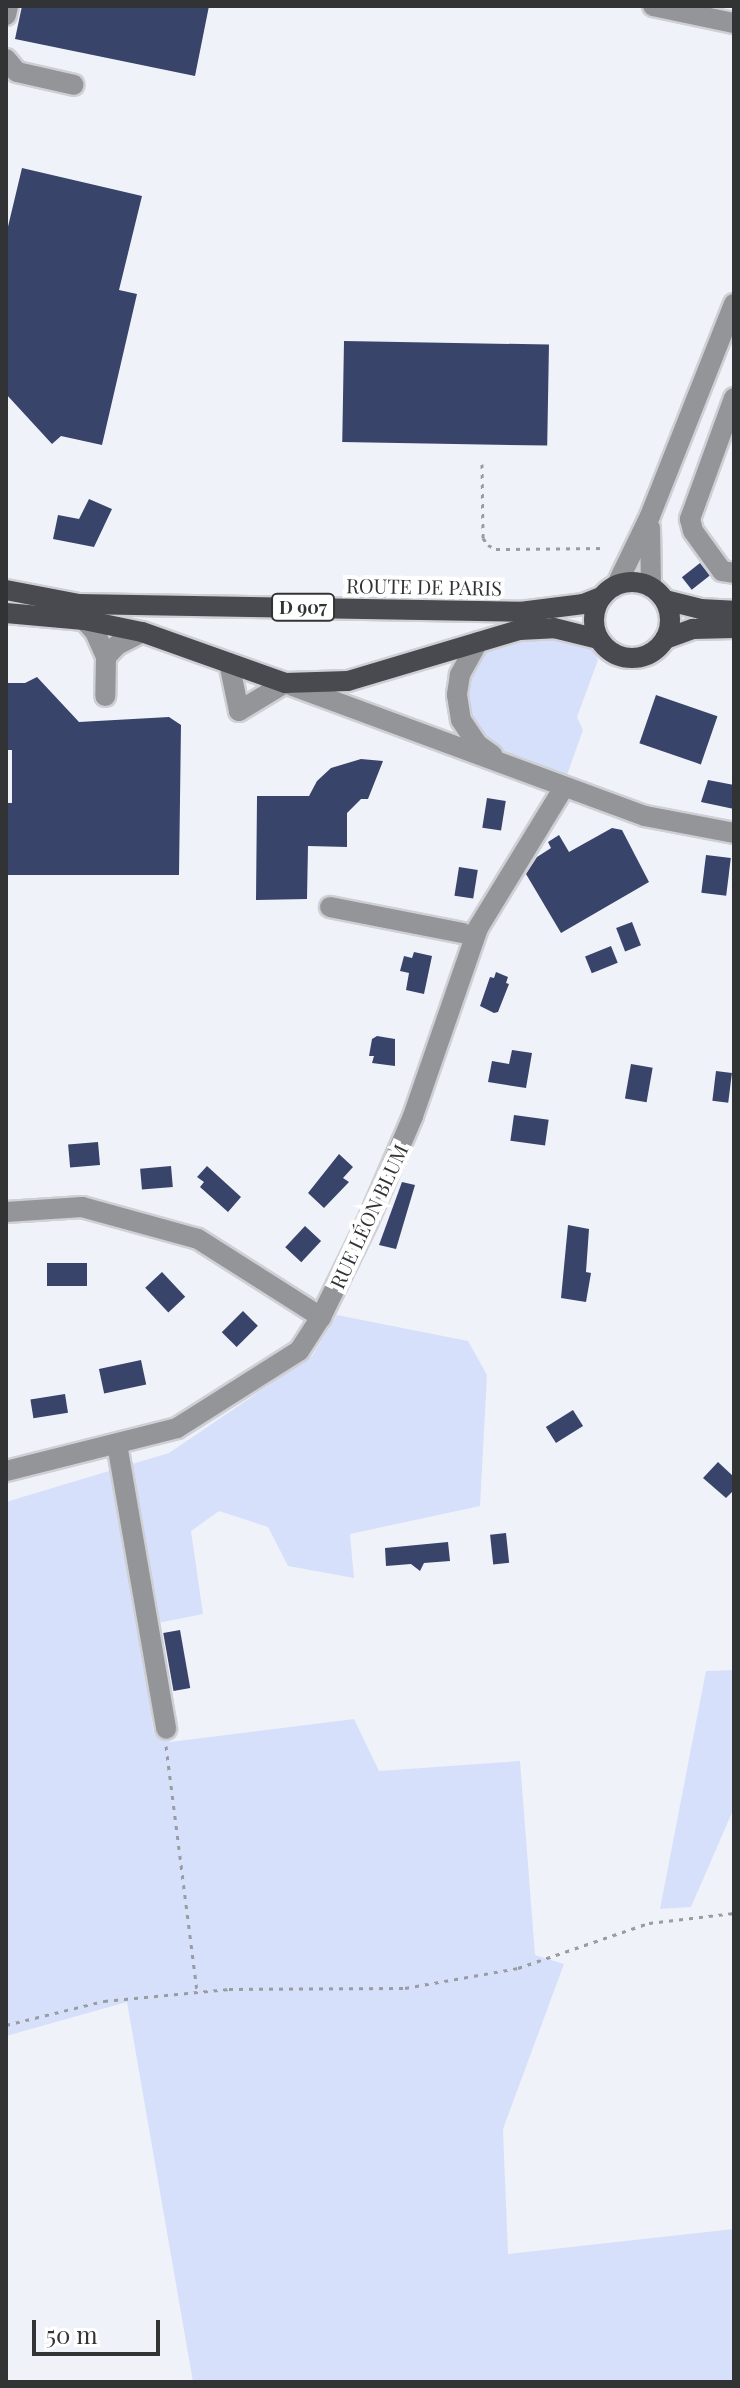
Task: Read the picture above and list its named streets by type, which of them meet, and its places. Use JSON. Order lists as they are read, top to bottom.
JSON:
{
  "streets": {
    "main road": ["ROUTE DE PARIS", "D 907"],
    "street": ["RUE LÉON BLUM"]
  },
  "scale_bar": "50 m"
}
